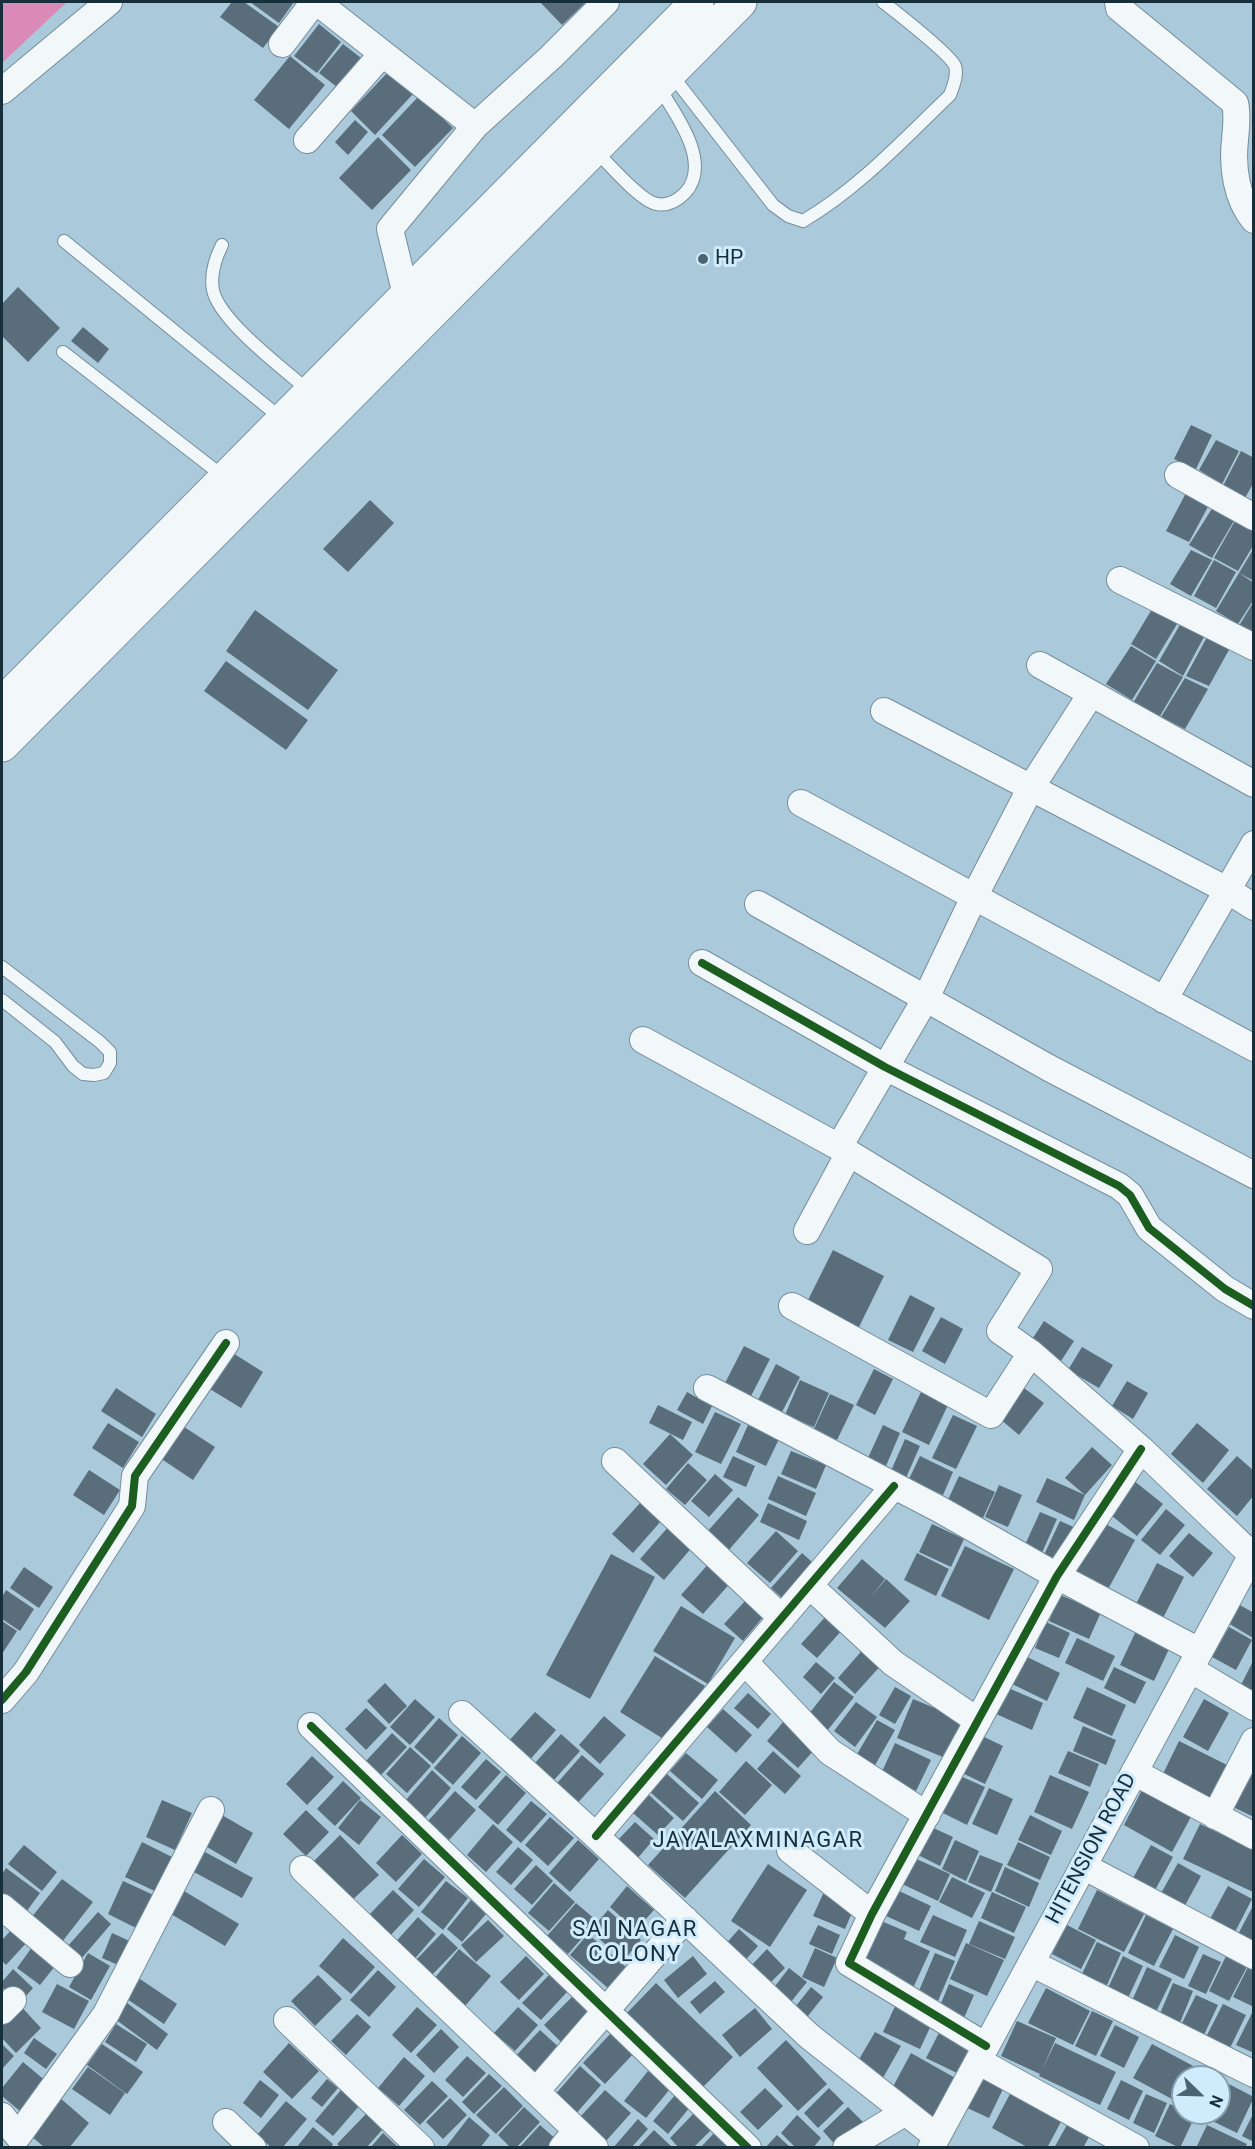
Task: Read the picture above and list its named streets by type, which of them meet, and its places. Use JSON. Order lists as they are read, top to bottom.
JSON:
{
  "streets": {
    "street": ["HITENSION ROAD"]
  },
  "districts": ["JAYALAXMINAGAR", "SAI NAGAR COLONY"],
  "places": ["HP"],
  "north": "bottom right"
}
